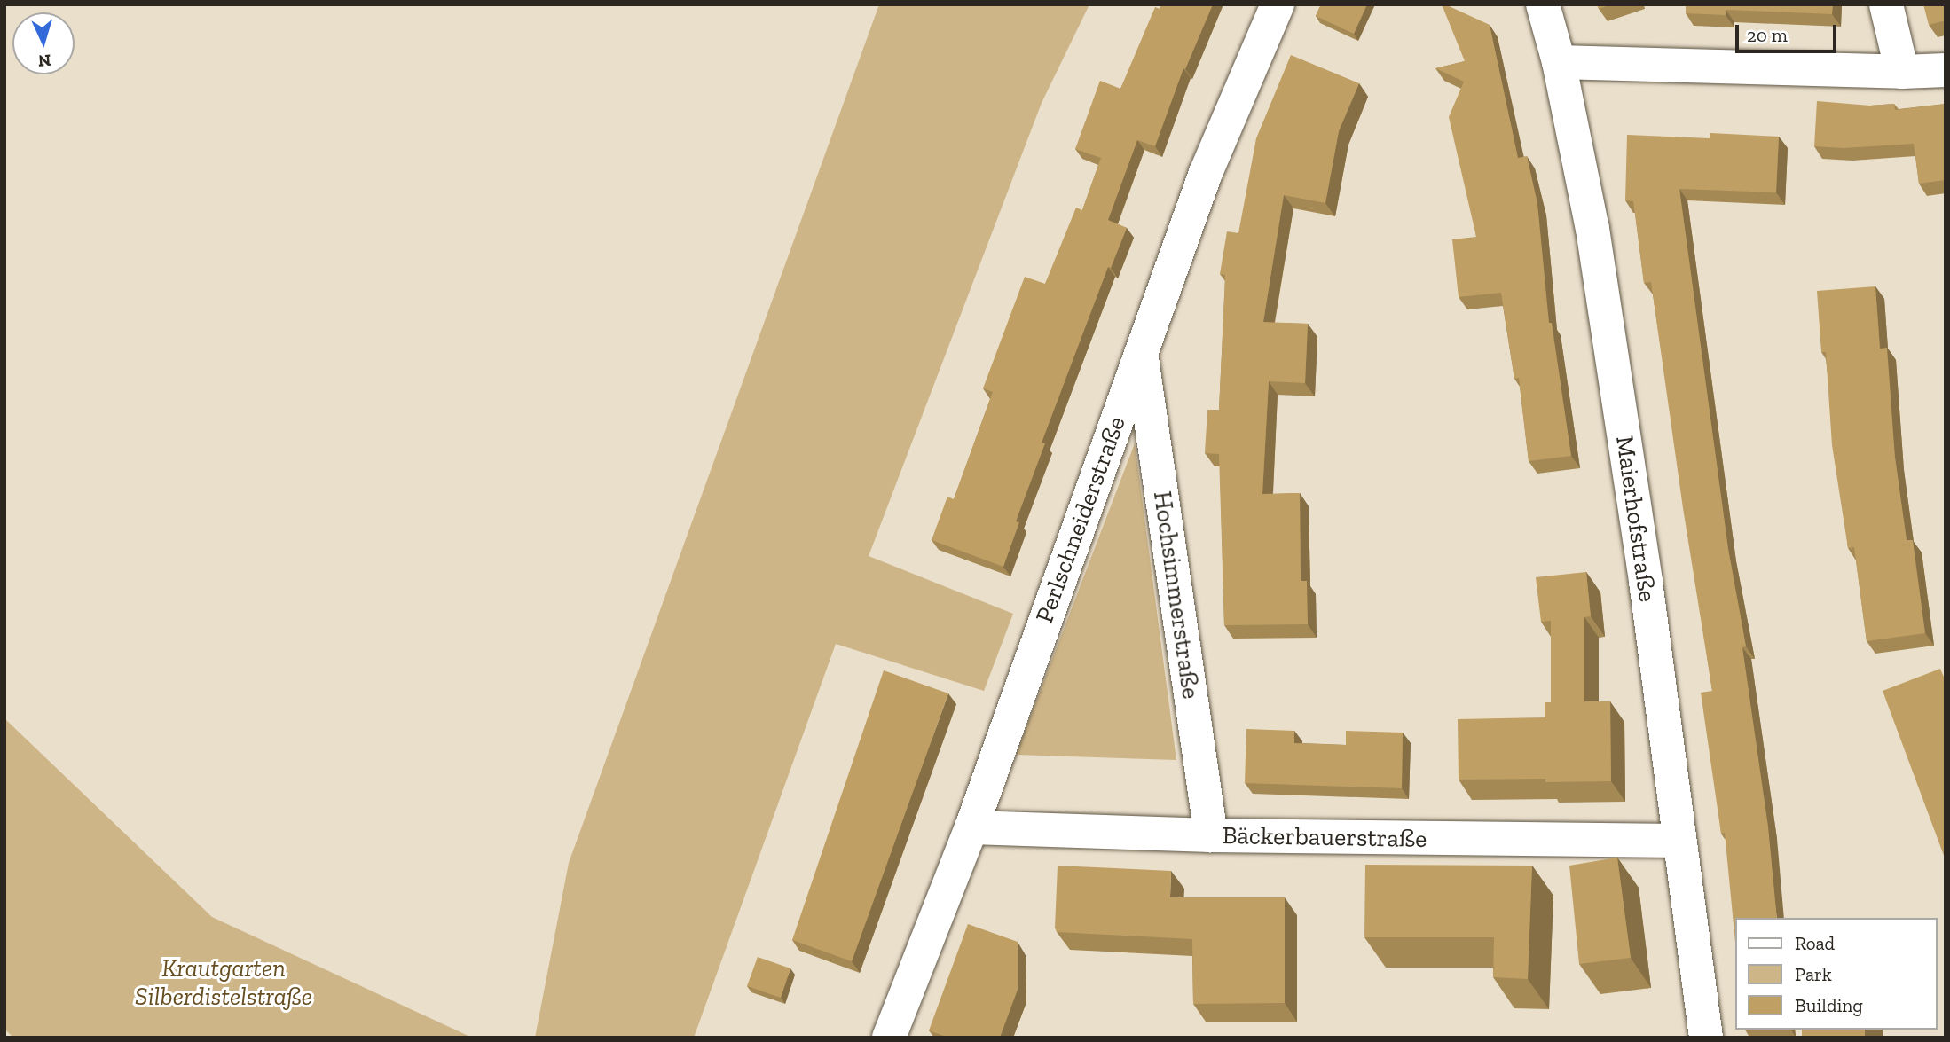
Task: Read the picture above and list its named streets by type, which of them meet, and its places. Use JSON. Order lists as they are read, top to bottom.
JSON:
{
  "streets": {
    "street": [
      "Maierhofstraße",
      "Perlschneiderstraße",
      "Hochsimmerstraße",
      "Bäckerbauerstraße"
    ]
  },
  "crossings": [
    ["Maierhofstraße", "Bäckerbauerstraße"],
    ["Perlschneiderstraße", "Hochsimmerstraße"],
    ["Perlschneiderstraße", "Bäckerbauerstraße"],
    ["Hochsimmerstraße", "Bäckerbauerstraße"]
  ],
  "parks": ["Krautgarten Silberdistelstraße"],
  "legend": ["Road", "Park", "Building"],
  "scale_bar": "20 m",
  "north": "bottom"
}
